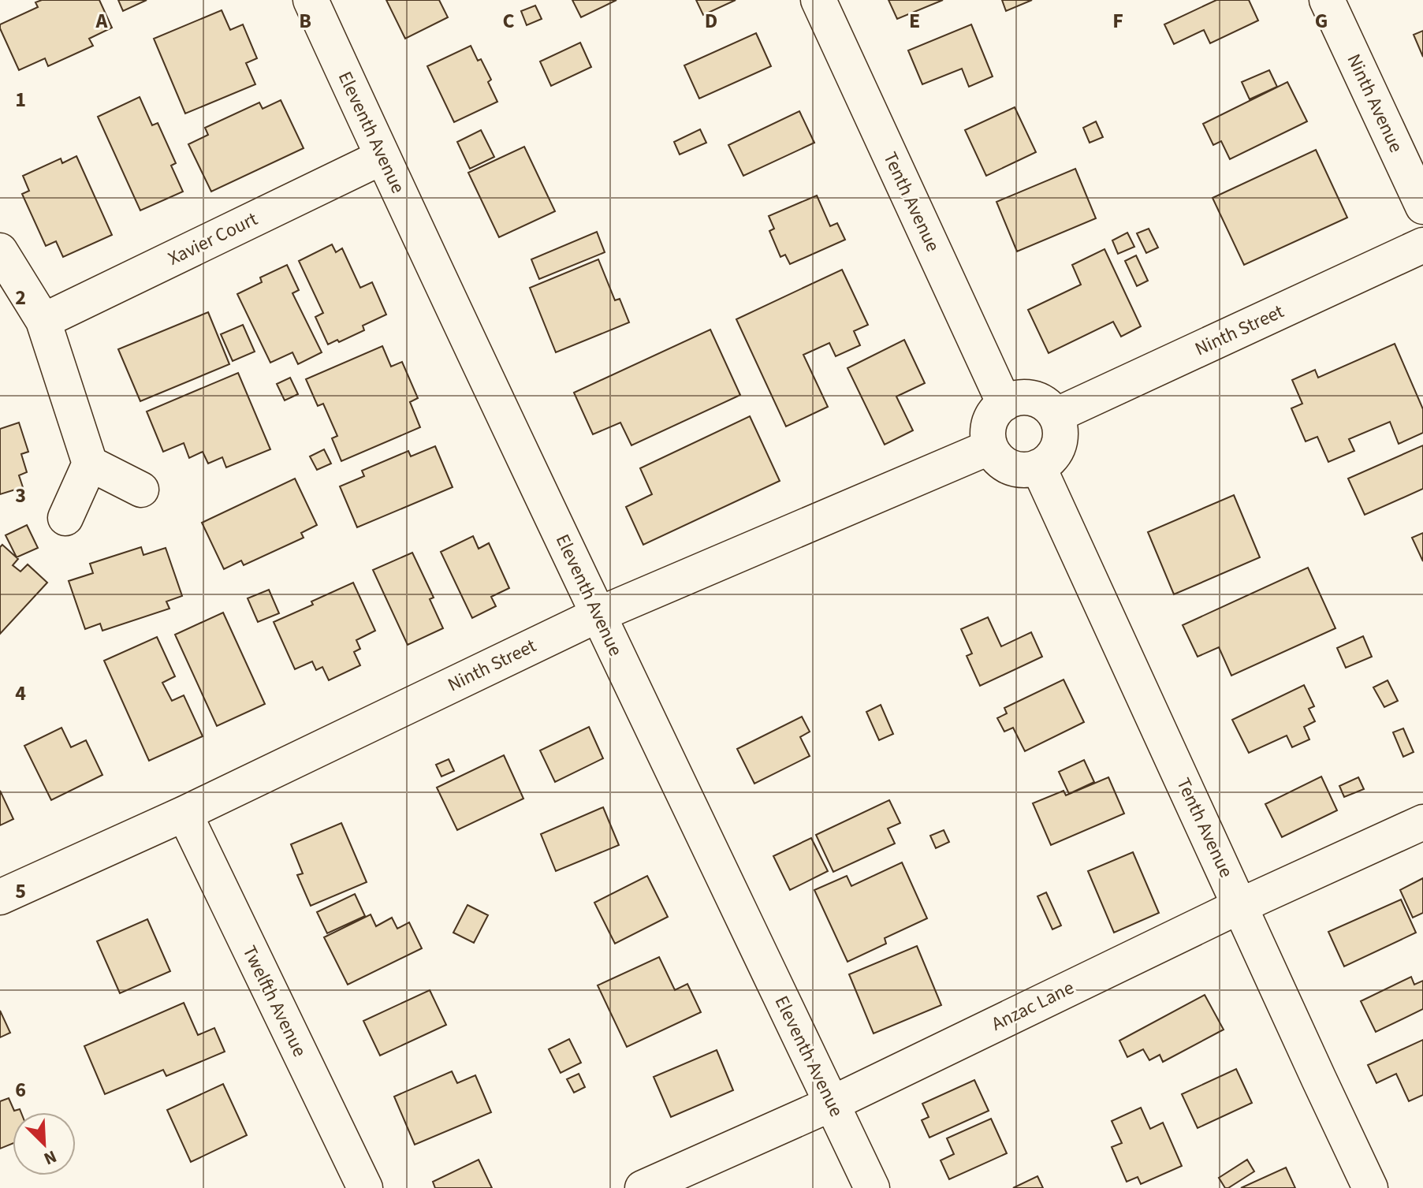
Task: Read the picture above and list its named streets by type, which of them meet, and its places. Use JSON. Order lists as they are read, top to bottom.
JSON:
{
  "streets": {
    "street": [
      "Ninth Avenue",
      "Eleventh Avenue",
      "Tenth Avenue",
      "Xavier Court",
      "Ninth Street",
      "Twelfth Avenue",
      "Anzac Lane"
    ]
  },
  "crossings": [
    ["Eleventh Avenue", "Xavier Court"],
    ["Eleventh Avenue", "Ninth Street"],
    ["Eleventh Avenue", "Anzac Lane"],
    ["Tenth Avenue", "Ninth Street"],
    ["Tenth Avenue", "Anzac Lane"],
    ["Ninth Street", "Twelfth Avenue"]
  ],
  "north": "bottom right",
  "grid": {
    "columns": [
      "A",
      "B",
      "C",
      "D",
      "E",
      "F",
      "G"
    ],
    "rows": [
      "1",
      "2",
      "3",
      "4",
      "5",
      "6"
    ]
  }
}
